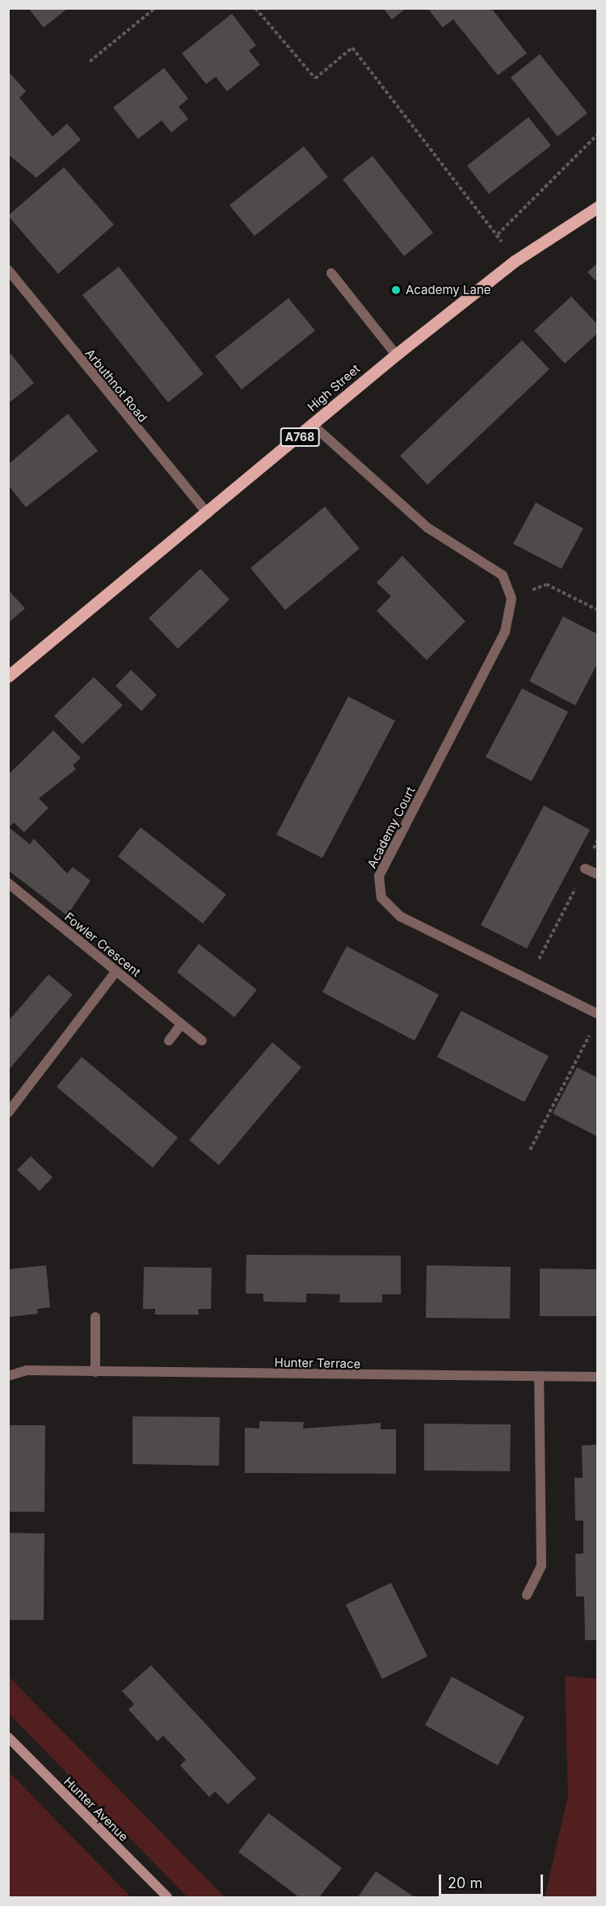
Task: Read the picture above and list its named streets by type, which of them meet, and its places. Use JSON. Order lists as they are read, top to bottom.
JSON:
{
  "streets": {
    "main road": ["High Street", "A768"],
    "street": [
      "Arbuthnot Road",
      "Academy Court",
      "Fowler Crescent",
      "Hunter Terrace",
      "Hunter Avenue"
    ]
  },
  "crossings": [
    ["Arbuthnot Road", "High Street"]
  ],
  "places": ["Academy Lane"],
  "scale_bar": "20 m"
}
